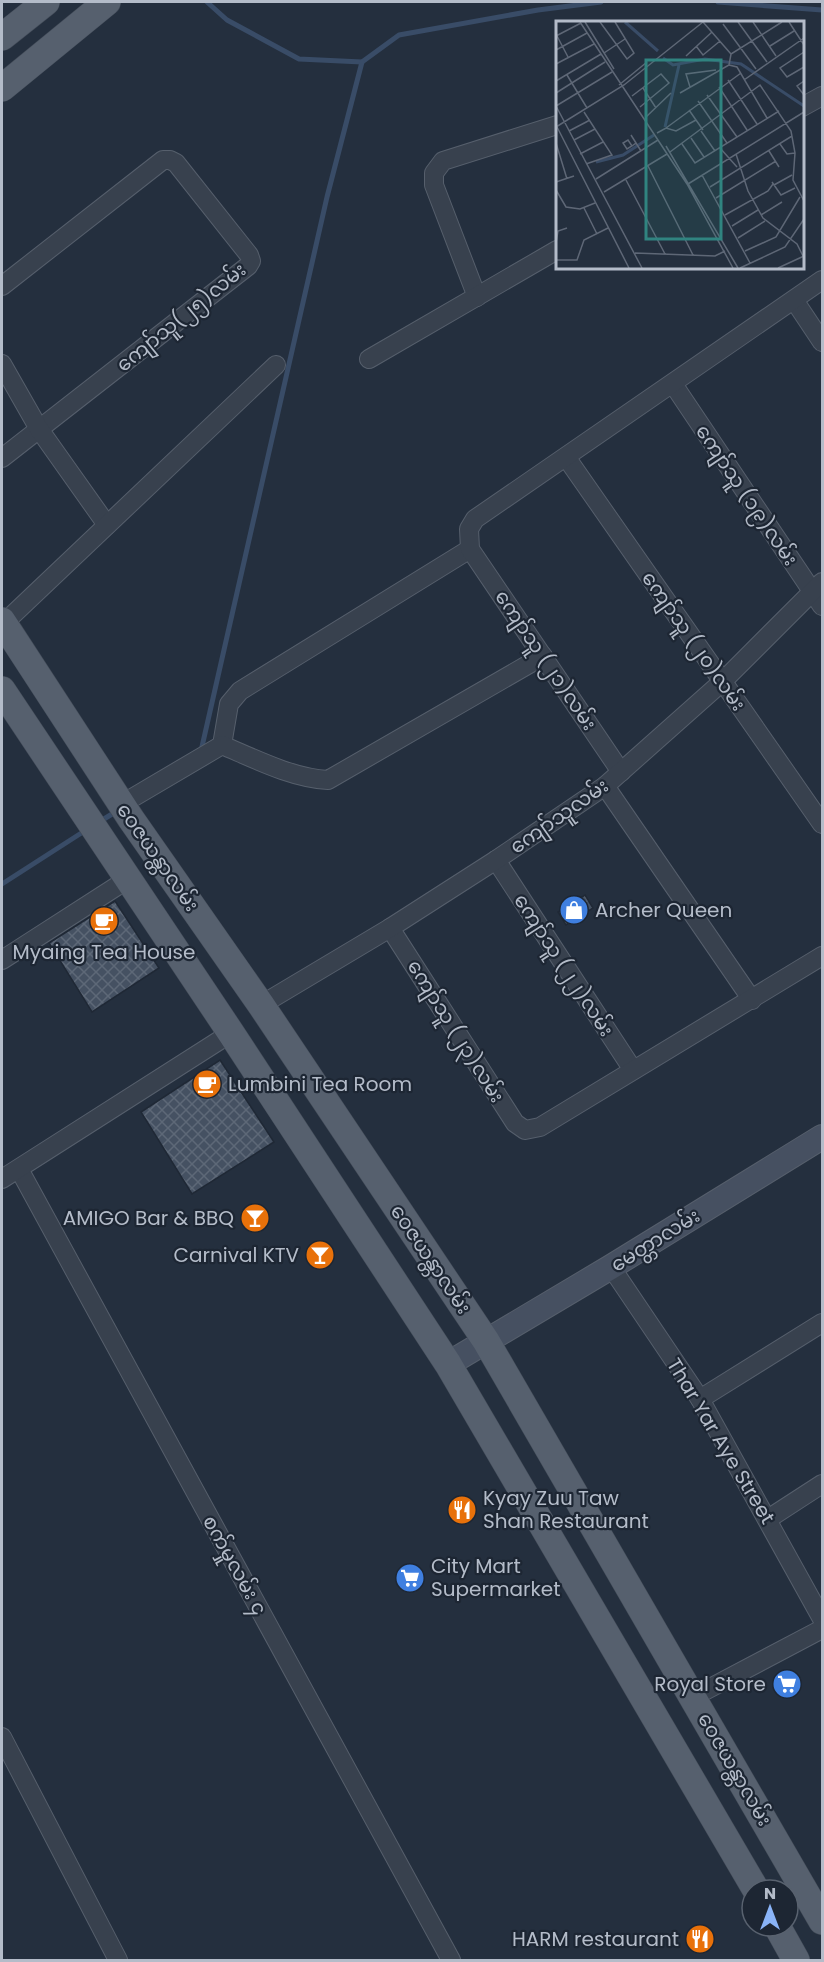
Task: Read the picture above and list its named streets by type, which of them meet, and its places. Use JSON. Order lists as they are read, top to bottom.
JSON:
{
  "streets": {
    "main road": ["ဝေဇယန္တာလမ်း", "မေတ္တာလမ်း"],
    "street": [
      "ကျော်သူ(၂၅)လမ်း",
      "ကျော်သူ (၁၉)လမ်း",
      "ကျော်သူ (၂၀)လမ်း",
      "ကျော်သူ (၂၁)လမ်း",
      "ကျော်သူလမ်း",
      "ကျော်သူ (၂၂)လမ်း",
      "ကျော်သူ (၂၃)လမ်း",
      "Thar Yar Aye Street",
      "စက်မှုလမ်း ၄"
    ]
  },
  "crossings": [
    ["ကျော်သူ (၁၉)လမ်း", "ကျော်သူလမ်း"],
    ["ကျော်သူ (၂၀)လမ်း", "ကျော်သူလမ်း"],
    ["ကျော်သူ (၂၁)လမ်း", "ကျော်သူလမ်း"],
    ["ကျော်သူလမ်း", "ဝေဇယန္တာလမ်း"],
    ["ကျော်သူလမ်း", "ကျော်သူ (၂၂)လမ်း"],
    ["ကျော်သူလမ်း", "ကျော်သူ (၂၃)လမ်း"],
    ["ဝေဇယန္တာလမ်း", "မေတ္တာလမ်း"],
    ["ကျော်သူ (၂၂)လမ်း", "ကျော်သူ (၂၃)လမ်း"],
    ["မေတ္တာလမ်း", "Thar Yar Aye Street"]
  ],
  "places": {
    "shop": ["Archer Queen"],
    "cafe": ["Myaing Tea House", "Lumbini Tea Room"],
    "bar": ["AMIGO Bar & BBQ", "Carnival KTV"],
    "restaurant": ["Kyay Zuu Taw Shan Restaurant", "HARM restaurant"],
    "supermarket": ["City Mart Supermarket", "Royal Store"]
  },
  "north": "top"
}
